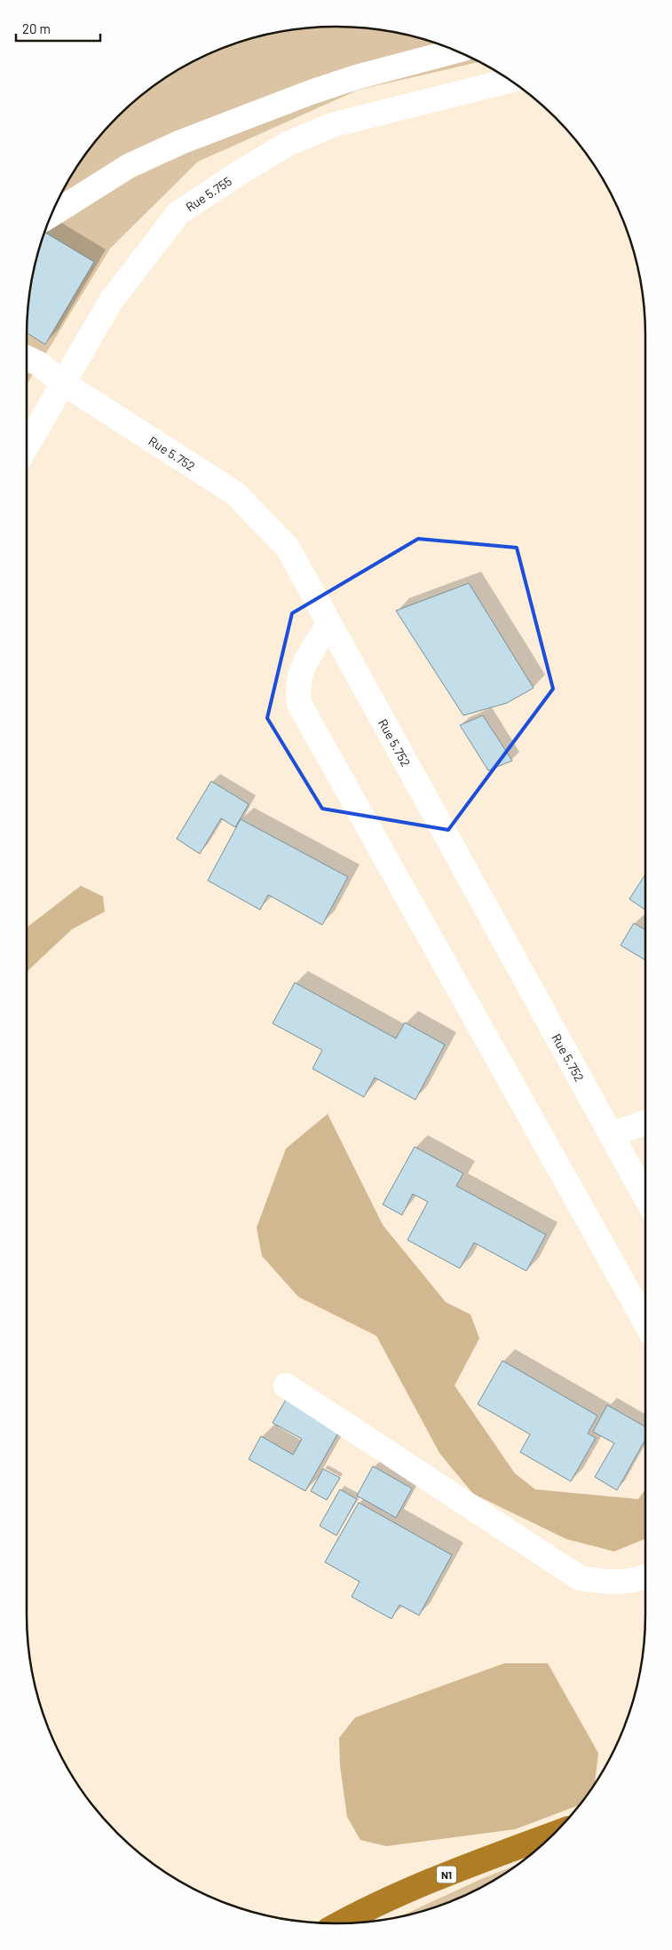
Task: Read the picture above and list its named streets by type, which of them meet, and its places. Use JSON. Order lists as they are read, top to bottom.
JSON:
{
  "streets": {
    "highway": ["N1"],
    "lane": ["Rue 5.755", "Rue 5.752"]
  },
  "crossings": [
    ["Rue 5.755", "Rue 5.752"]
  ],
  "scale_bar": "20 m"
}
